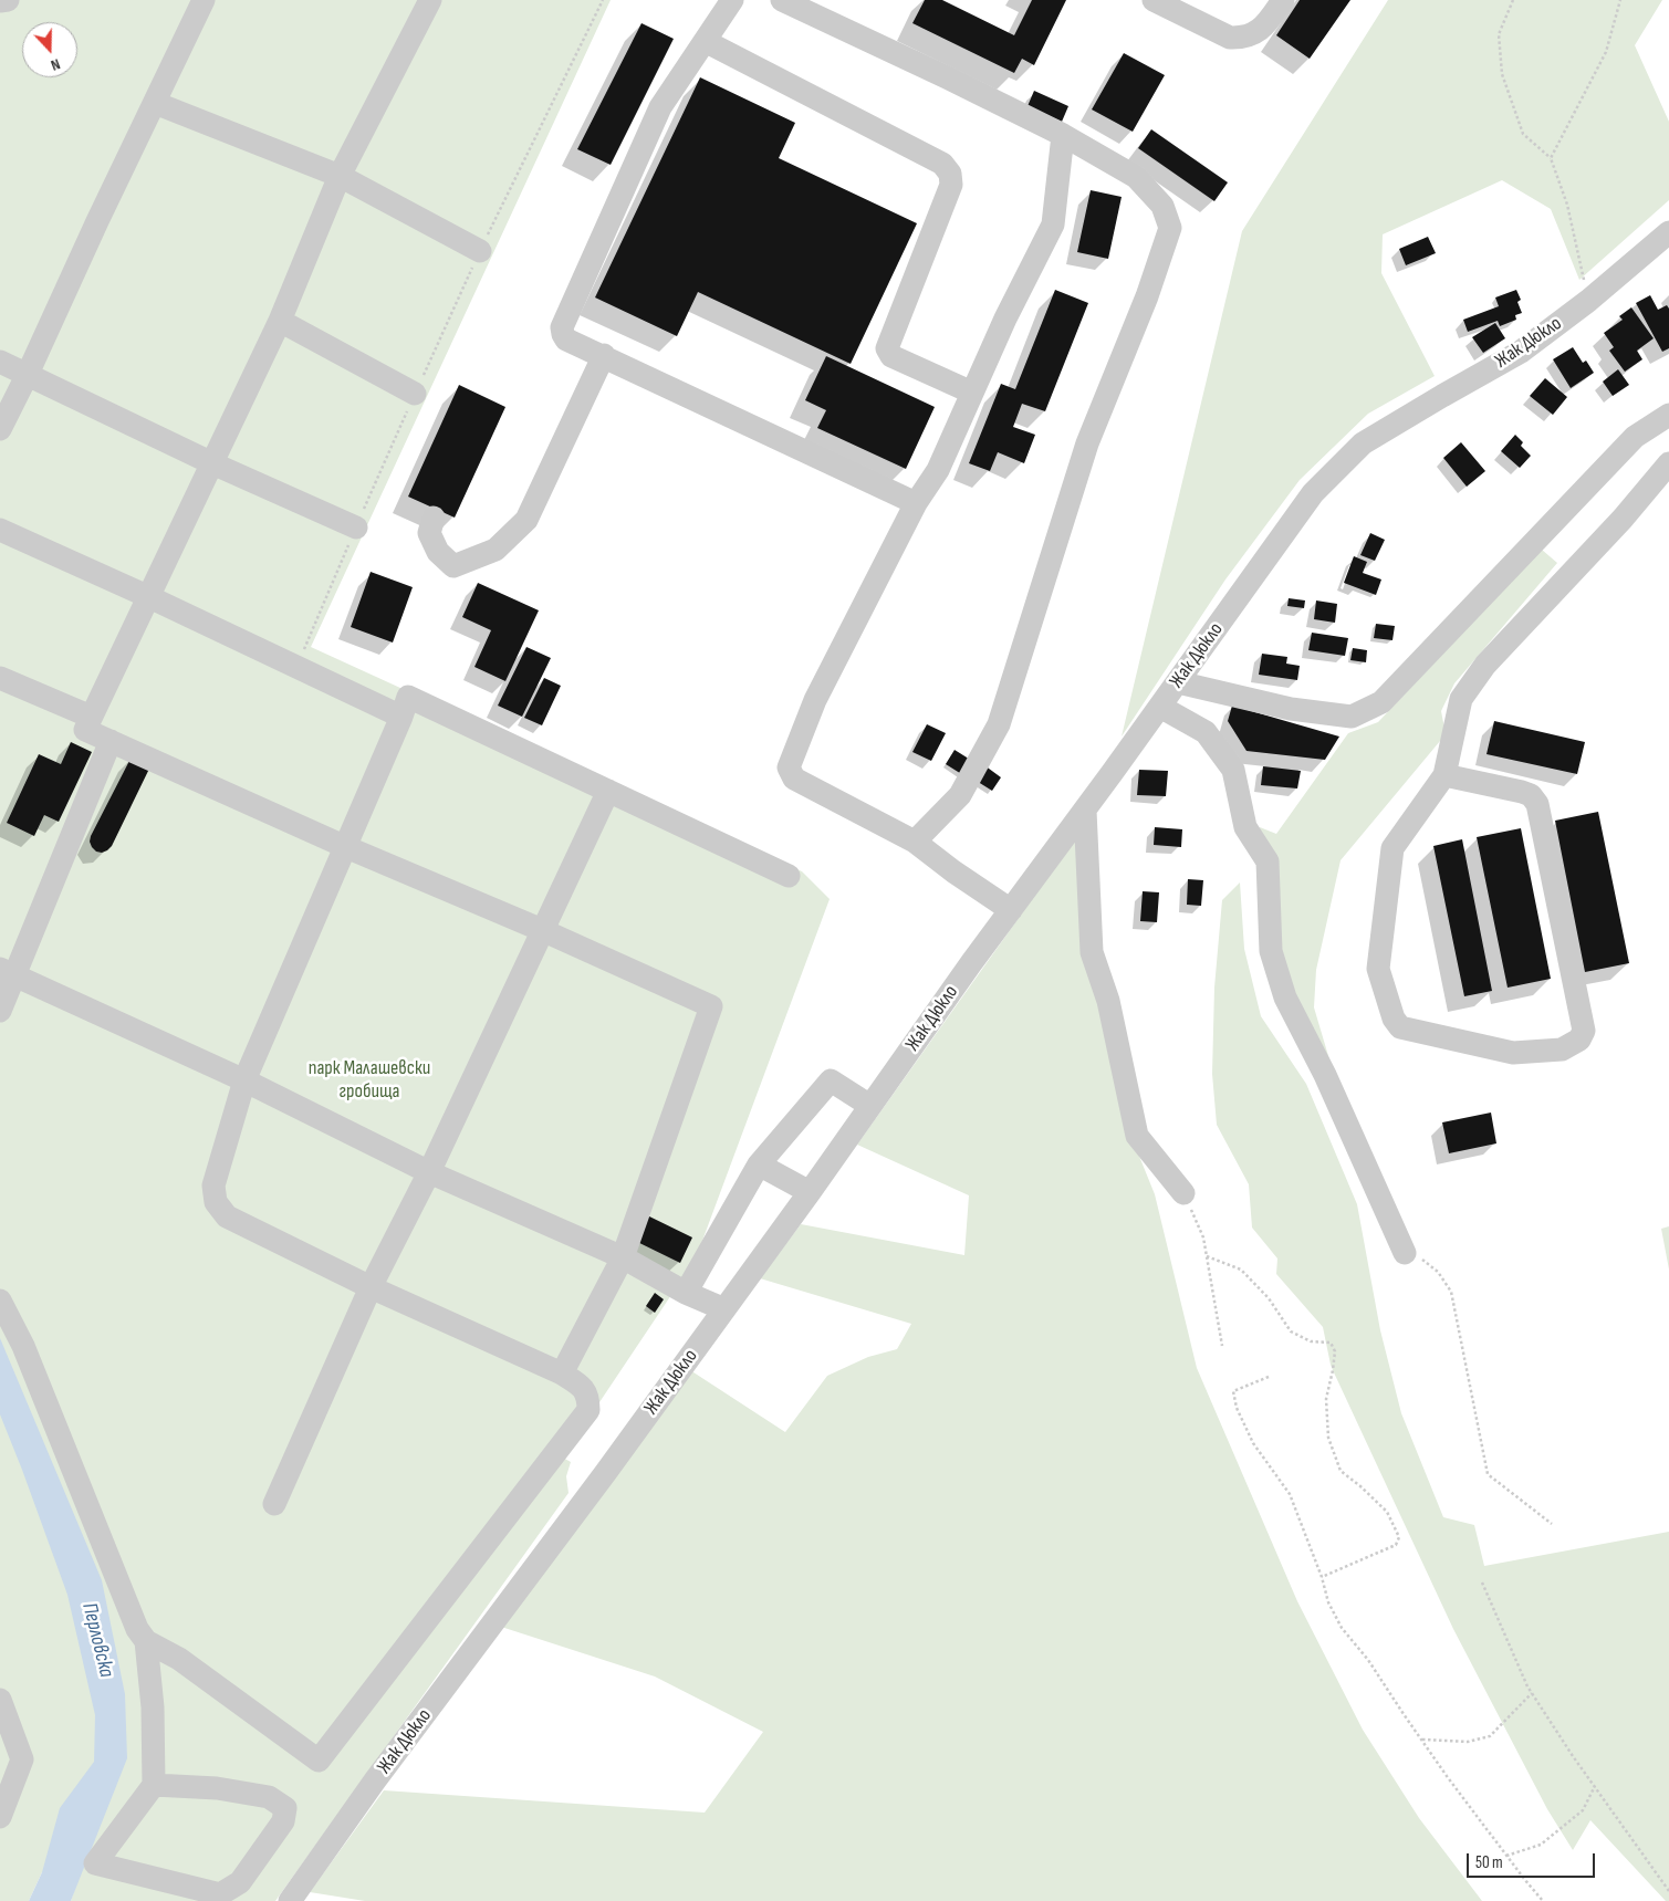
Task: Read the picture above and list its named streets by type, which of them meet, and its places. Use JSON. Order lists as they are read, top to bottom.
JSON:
{
  "streets": {
    "street": ["Жак Дюкло"]
  },
  "water": ["Перловска"],
  "parks": ["парк Малашевски гробища"],
  "scale_bar": "50 m",
  "north": "bottom"
}
